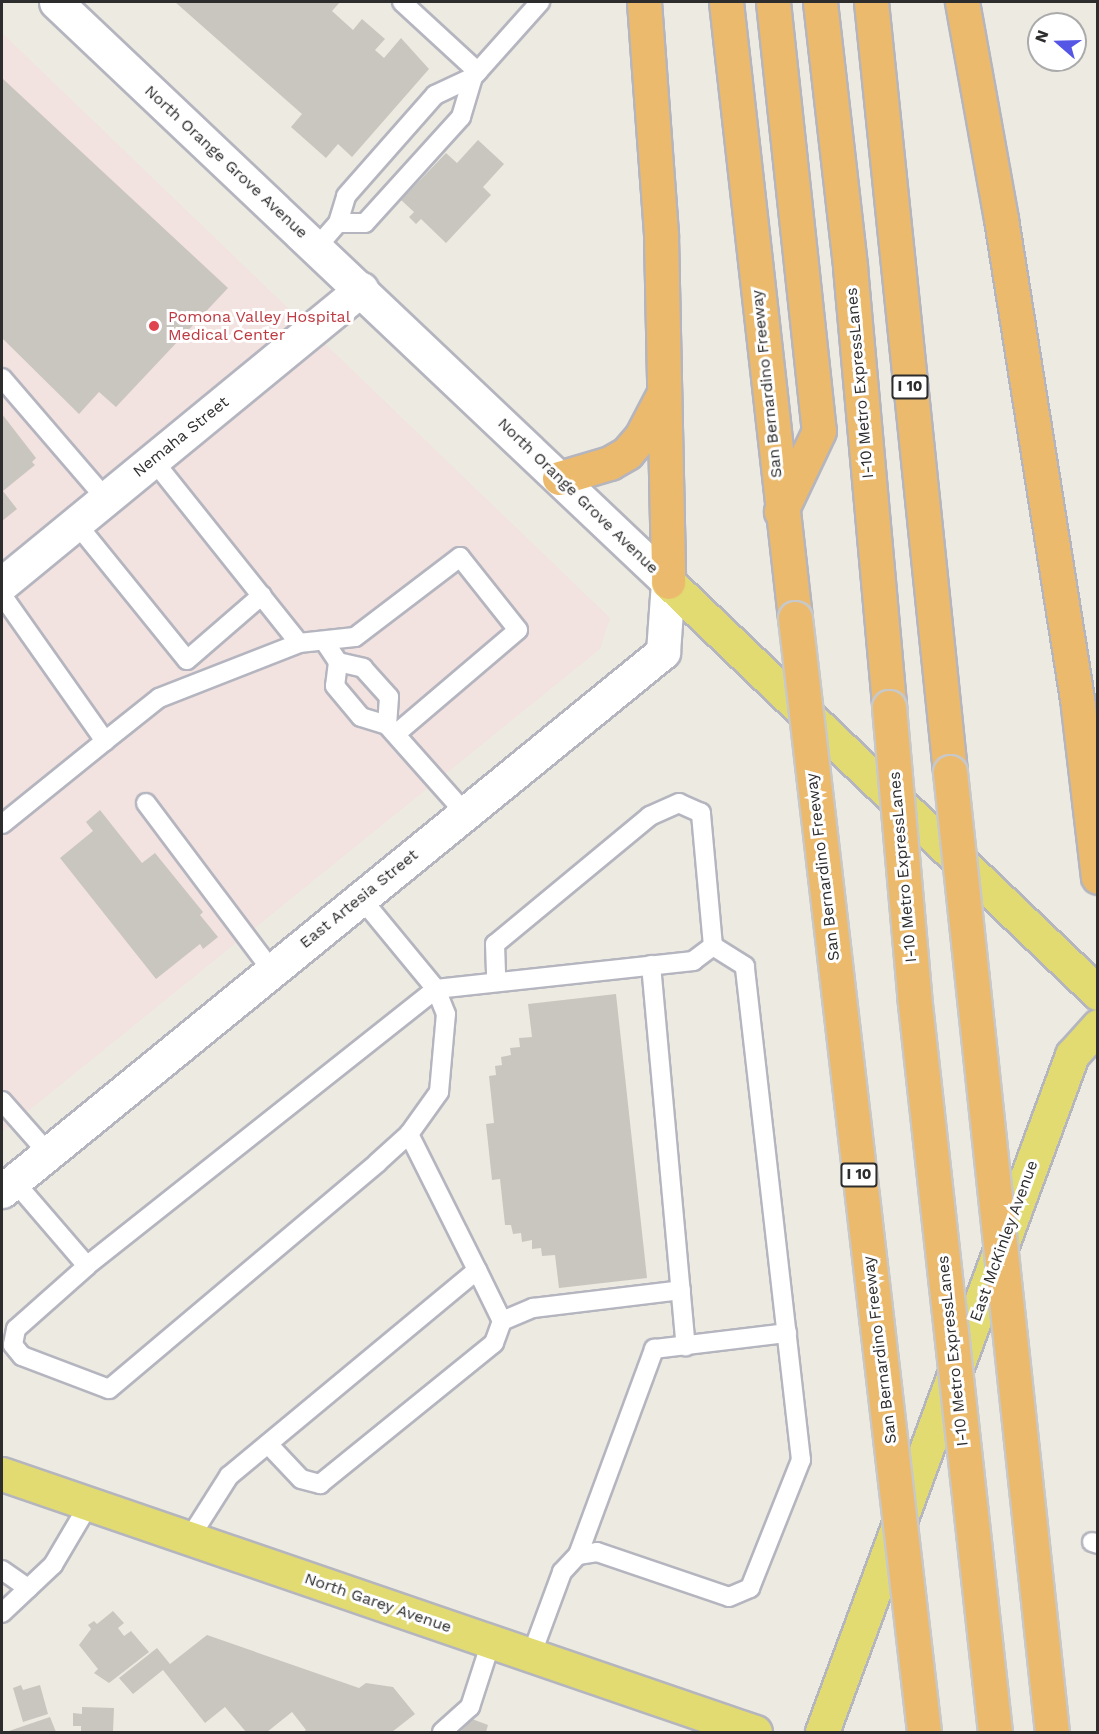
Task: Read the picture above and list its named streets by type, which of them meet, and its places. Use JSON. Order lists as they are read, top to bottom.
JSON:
{
  "streets": {
    "highway": ["I-10 Metro ExpressLanes", "San Bernardino Freeway", "I 10"],
    "main road": ["North Orange Grove Avenue", "East McKinley Avenue", "North Garey Avenue"],
    "street": ["Nemaha Street", "East Artesia Street"]
  },
  "crossings": [
    ["North Orange Grove Avenue", "Nemaha Street"],
    ["North Orange Grove Avenue", "East Artesia Street"]
  ],
  "places": ["Pomona Valley Hospital Medical Center"],
  "north": "left"
}
